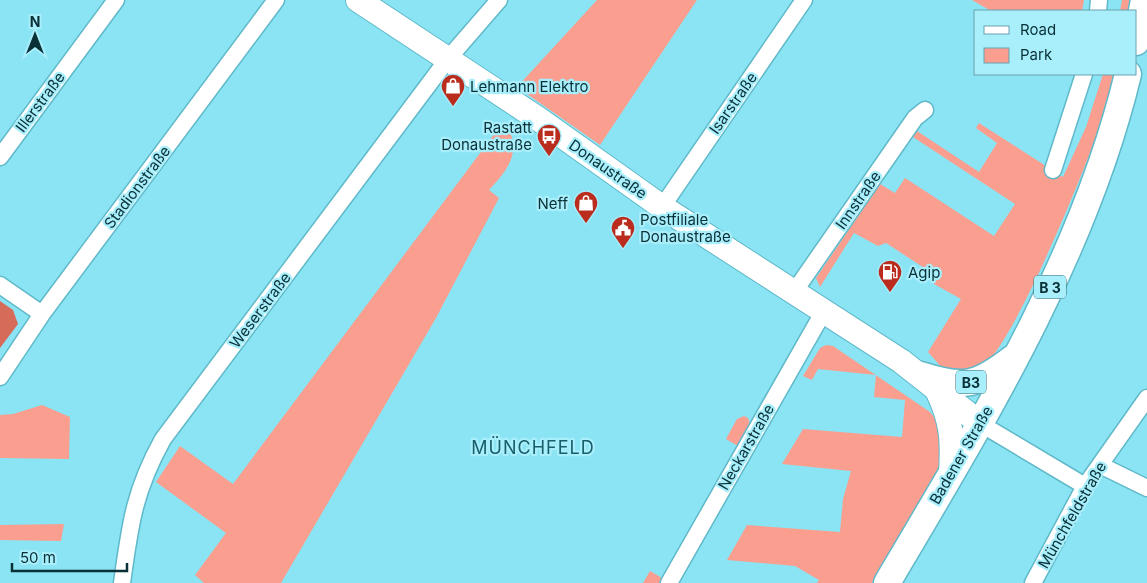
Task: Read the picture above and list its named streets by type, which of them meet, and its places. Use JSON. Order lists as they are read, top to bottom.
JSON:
{
  "streets": {
    "main road": ["B 3", "B3", "Badener Straße"],
    "street": [
      "Illerstraße",
      "Isarstraße",
      "Donaustraße",
      "Stadionstraße",
      "Innstraße",
      "Weserstraße",
      "Neckarstraße",
      "Münchfeldstraße"
    ]
  },
  "crossings": [
    ["Isarstraße", "Donaustraße"],
    ["Donaustraße", "Innstraße"],
    ["Donaustraße", "Weserstraße"],
    ["Donaustraße", "B3"],
    ["Donaustraße", "Neckarstraße"],
    ["Donaustraße", "Badener Straße"],
    ["B3", "Badener Straße"]
  ],
  "districts": ["MÜNCHFELD"],
  "places": {
    "shop": ["Lehmann Elektro", "Neff"],
    "bus stop": ["Rastatt Donaustraße"],
    "public building": ["Postfiliale Donaustraße"],
    "fuel station": ["Agip"]
  },
  "legend": ["Road", "Park"],
  "scale_bar": "50 m",
  "north": "top"
}
